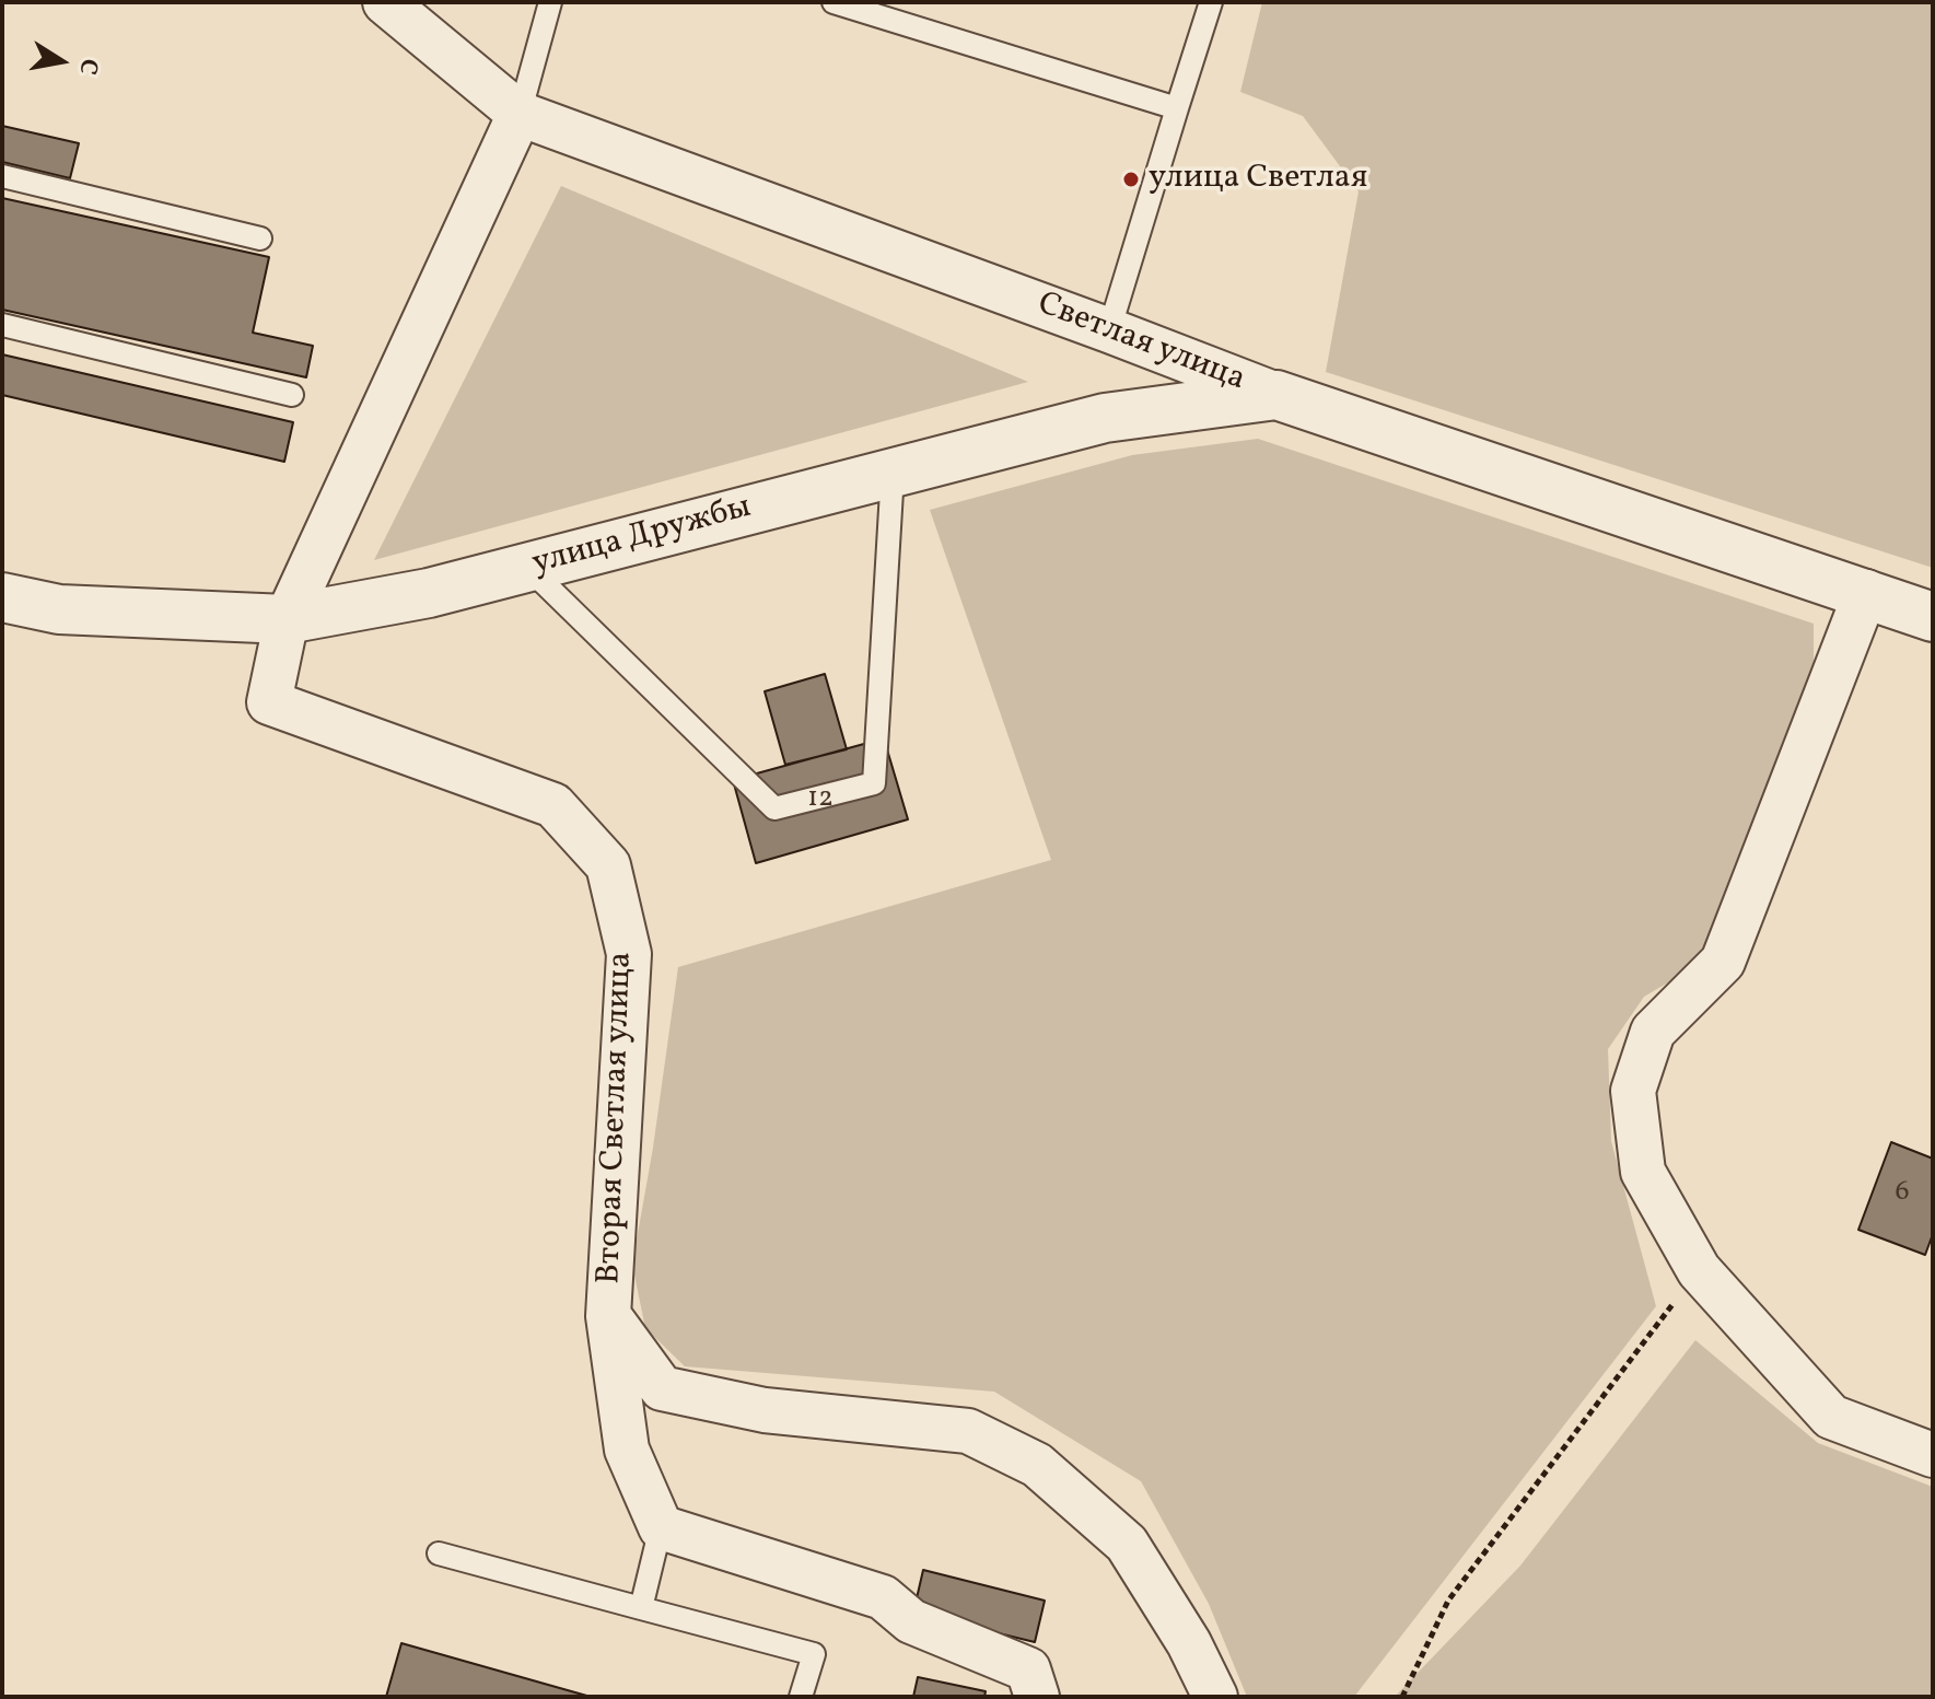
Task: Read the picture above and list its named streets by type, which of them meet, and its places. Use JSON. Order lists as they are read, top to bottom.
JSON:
{
  "streets": {
    "street": ["Светлая улица", "улица Дружбы", "Вторая Светлая улица"]
  },
  "crossings": [
    ["Светлая улица", "улица Дружбы"],
    ["улица Дружбы", "Вторая Светлая улица"]
  ],
  "places": ["улица Светлая"],
  "house_numbers": ["12", "6"],
  "north": "right"
}
